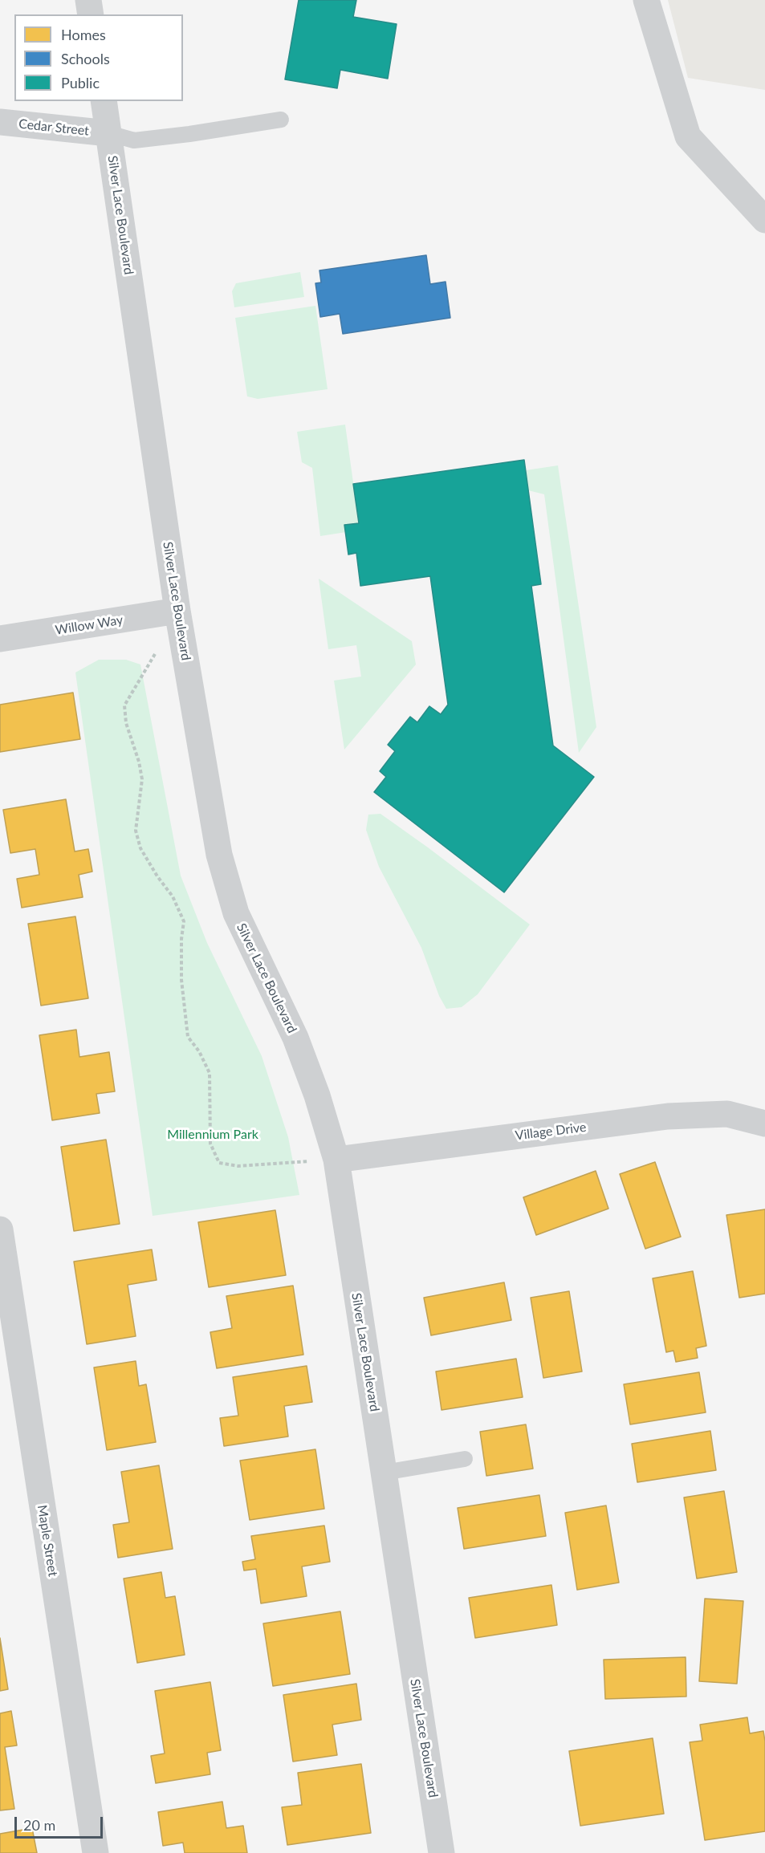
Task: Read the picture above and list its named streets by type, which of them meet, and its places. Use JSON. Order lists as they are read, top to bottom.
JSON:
{
  "streets": {
    "street": [
      "Cedar Street",
      "Silver Lace Boulevard",
      "Willow Way",
      "Village Drive",
      "Maple Street"
    ]
  },
  "crossings": [
    ["Cedar Street", "Silver Lace Boulevard"],
    ["Silver Lace Boulevard", "Willow Way"],
    ["Silver Lace Boulevard", "Village Drive"]
  ],
  "parks": ["Millennium Park"],
  "legend": ["Homes", "Schools", "Public"],
  "scale_bar": "20 m"
}
